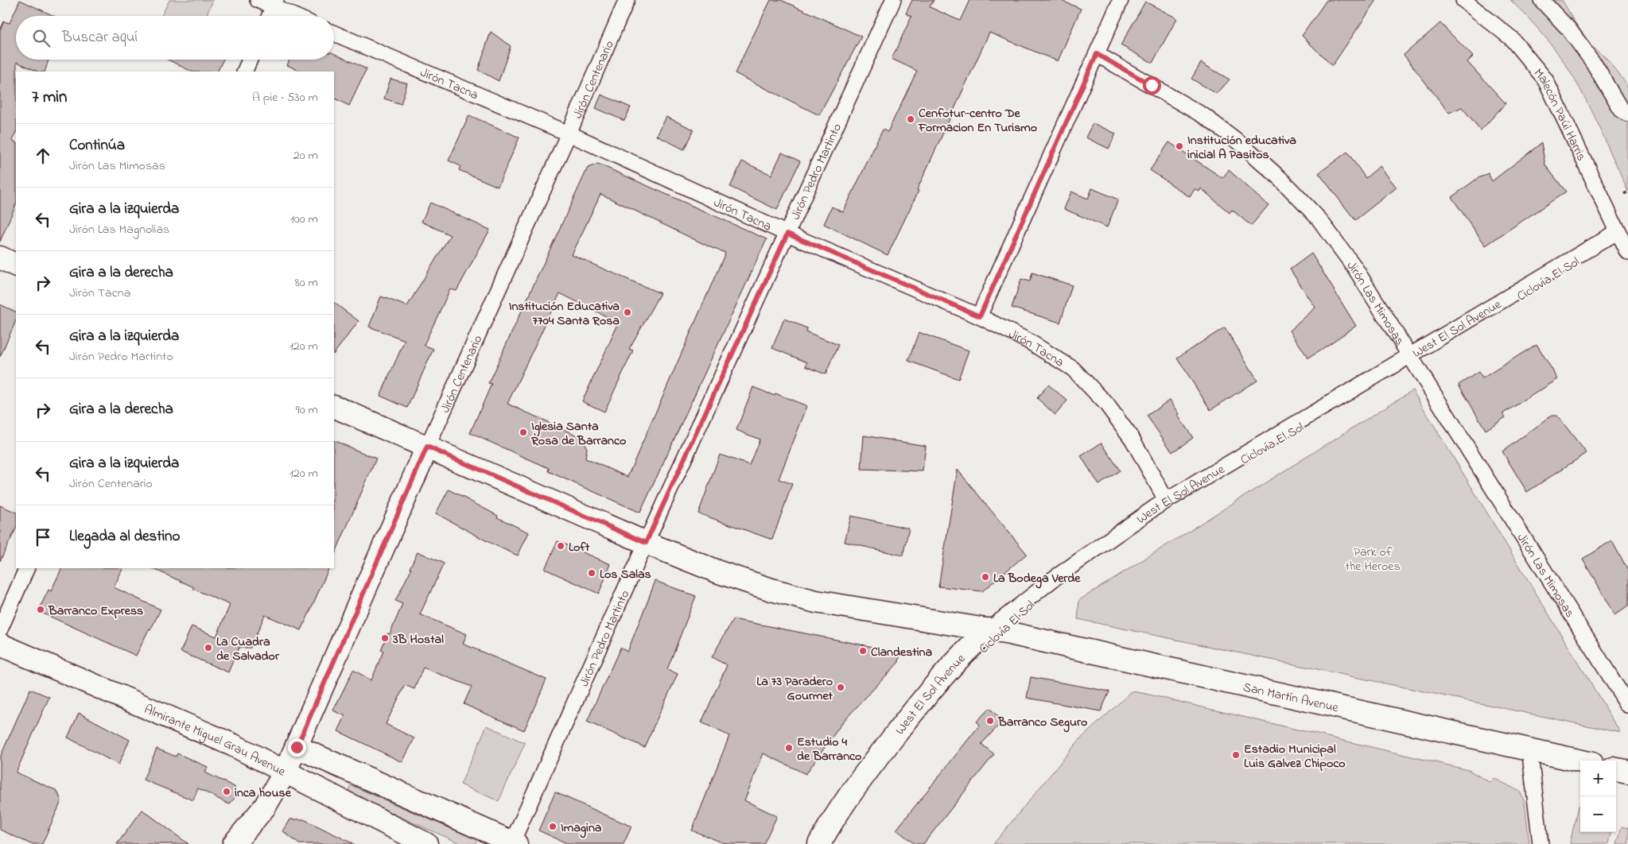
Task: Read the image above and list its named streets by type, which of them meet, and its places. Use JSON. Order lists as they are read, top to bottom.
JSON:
{
  "streets": {
    "main road": [
      "Jirón Centenario",
      "West El Sol Avenue",
      "San Martín Avenue",
      "Almirante Miguel Grau Avenue"
    ],
    "street": [
      "Jirón Tacna",
      "Malecón Paúl Harris",
      "Jirón Pedro Martinto",
      "Jirón Las Mimosas"
    ]
  },
  "crossings": [
    ["Jirón Centenario", "Jirón Tacna"],
    ["Jirón Centenario", "San Martín Avenue"],
    ["Jirón Centenario", "Almirante Miguel Grau Avenue"],
    ["Jirón Tacna", "Jirón Pedro Martinto"],
    ["Jirón Tacna", "West El Sol Avenue"],
    ["Malecón Paúl Harris", "West El Sol Avenue"],
    ["Jirón Pedro Martinto", "San Martín Avenue"],
    ["Jirón Pedro Martinto", "Almirante Miguel Grau Avenue"],
    ["Jirón Las Mimosas", "West El Sol Avenue"],
    ["West El Sol Avenue", "San Martín Avenue"]
  ],
  "parks": ["Park of the Heroes"],
  "places": [
    "Cenfotur-centro De Formacion En Turismo",
    "Institución educativa inicial A Pasitos",
    "Institución Educativa 7704 Santa Rosa",
    "Iglesia Santa Rosa de Barranco",
    "Loft",
    "Los Salas",
    "La Bodega Verde",
    "Barranco Express",
    "3B Hostal",
    "La Cuadra de Salvador",
    "Clandestina",
    "La 73 Paradero Gourmet",
    "Barranco Seguro",
    "Estudio 4 de Barranco",
    "Estadio Municipal Luis Galvez Chipoco",
    "inca house",
    "Imagina"
  ],
  "page": {
    "search": "Buscar aquí",
    "heading": ["7 min", "A pie · 530 m"],
    "list": [
      ["Continúa", "Jirón Las Mimosas", "20 m"],
      ["Gira a la izquierda", "Jirón Las Magnolias", "100 m"],
      ["Gira a la derecha", "Jirón Tacna", "80 m"],
      ["Gira a la izquierda", "Jirón Pedro Martinto", "120 m"],
      ["Gira a la derecha", "90 m"],
      ["Gira a la izquierda", "Jirón Centenario", "120 m"],
      "Llegada al destino"
    ],
    "map_buttons": ["+", "−"]
  }
}
